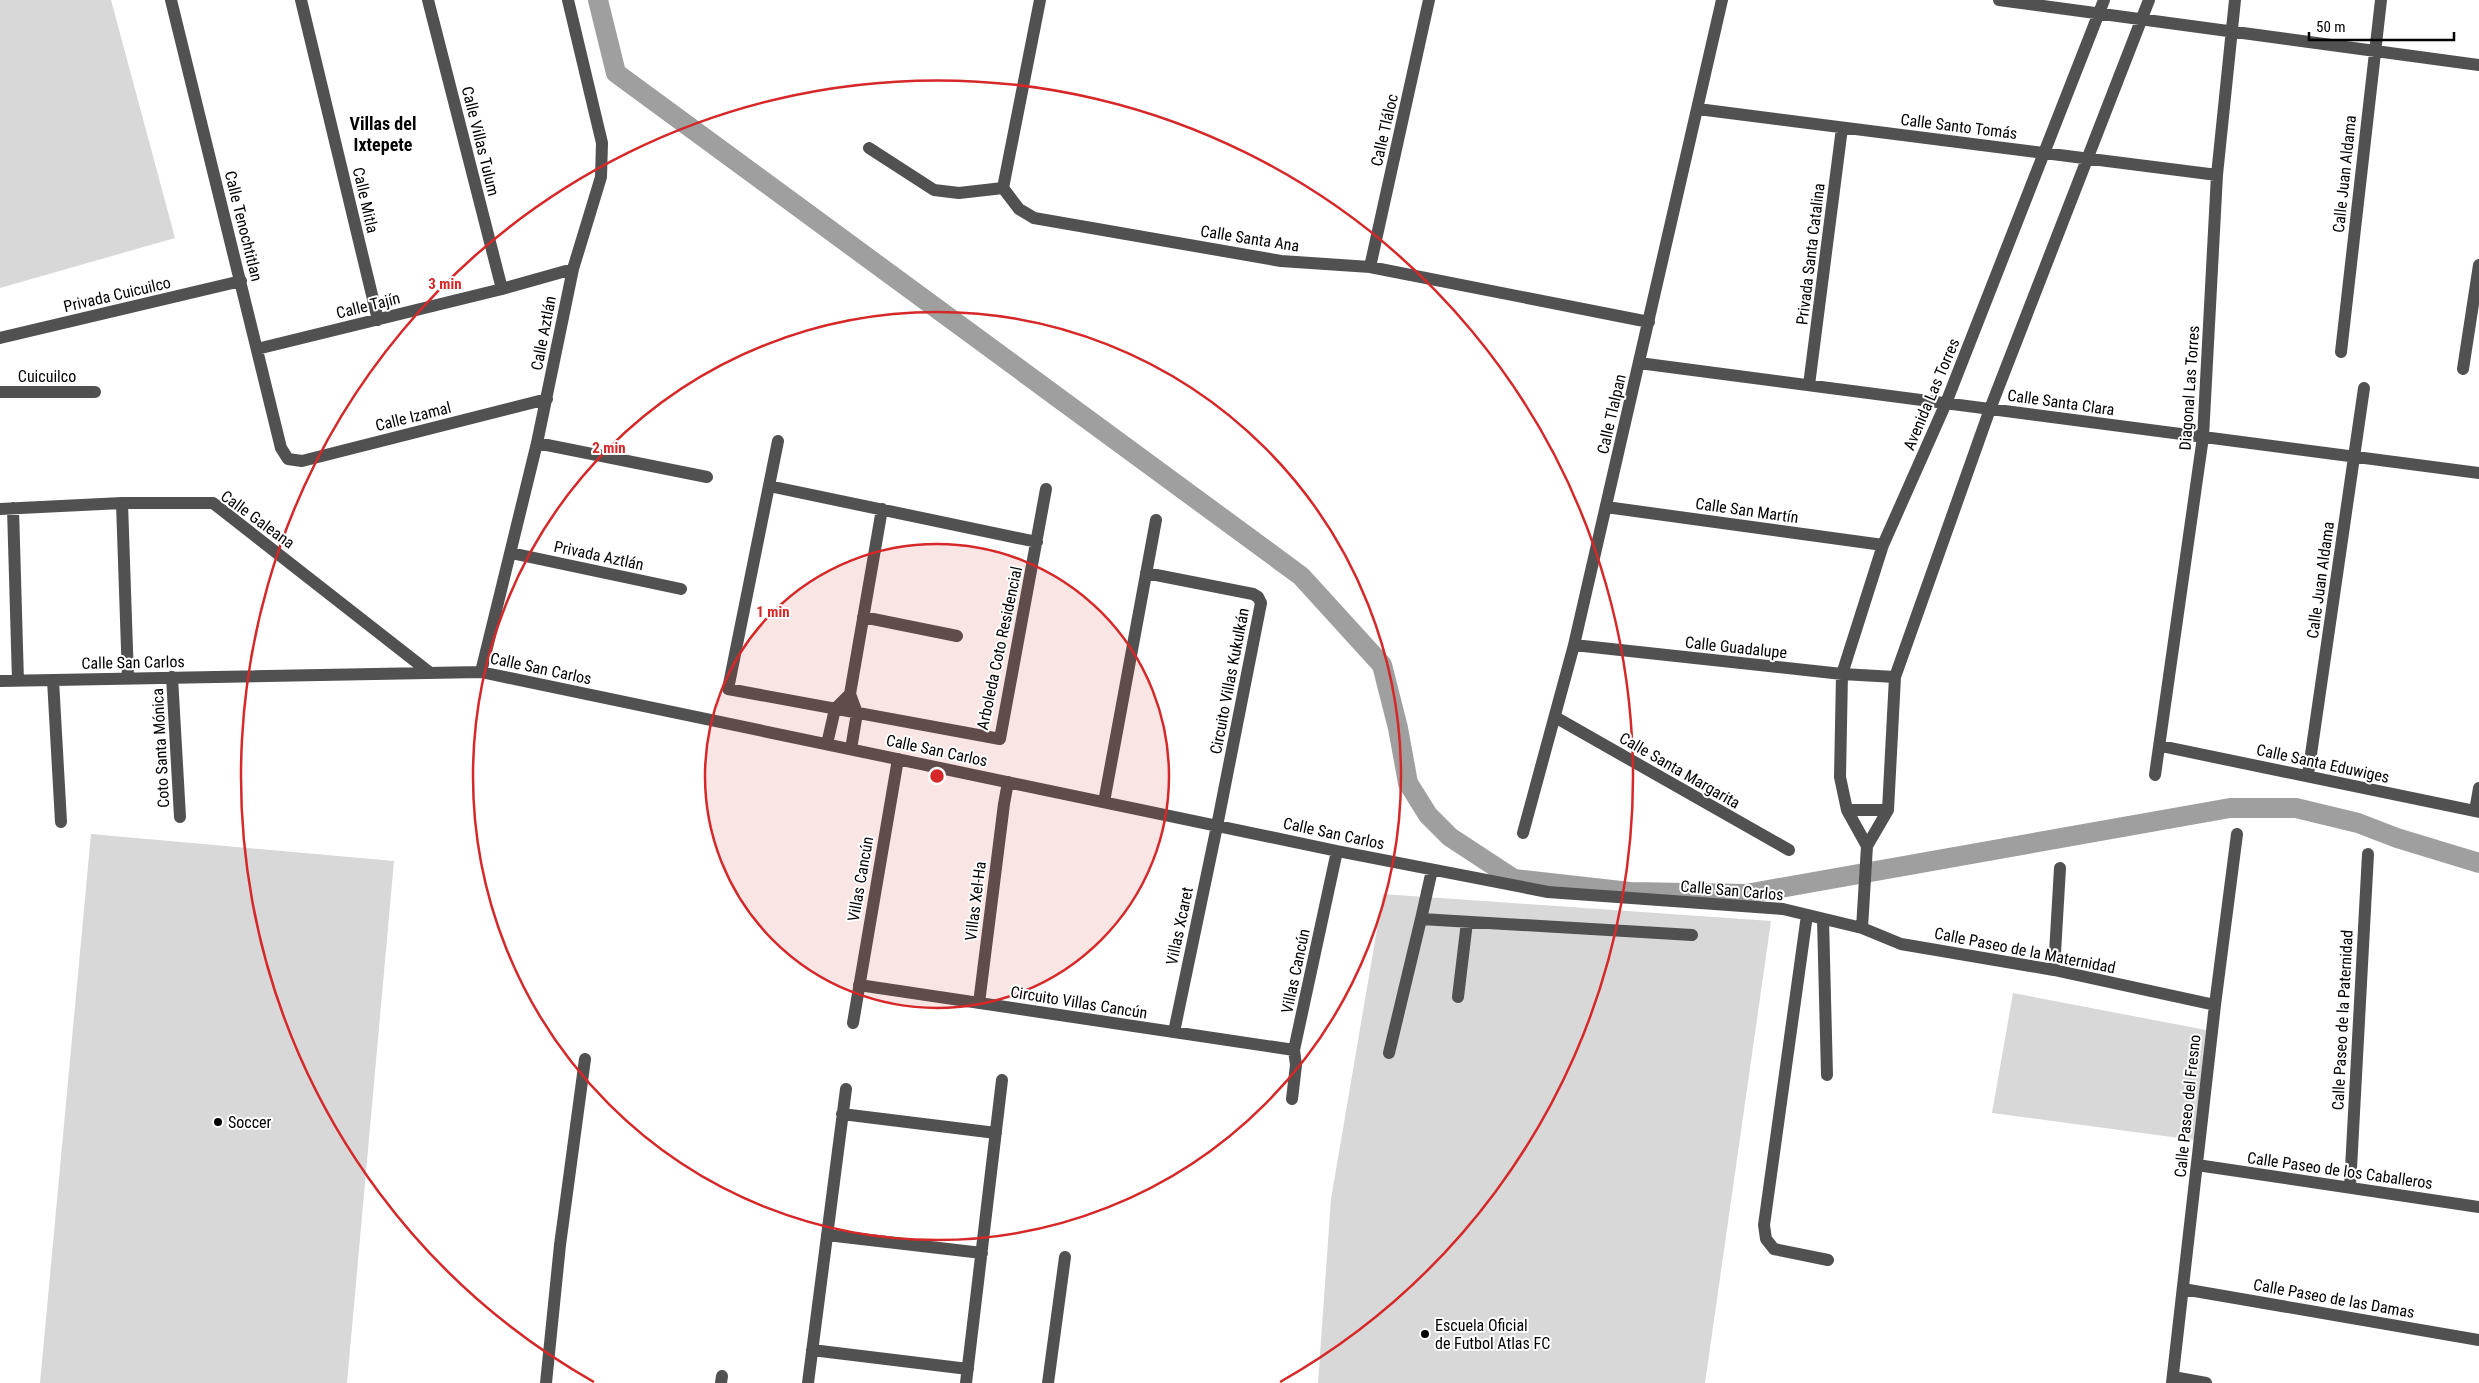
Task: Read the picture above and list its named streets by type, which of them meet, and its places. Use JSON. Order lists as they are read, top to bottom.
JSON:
{
  "streets": {
    "street": [
      "Calle Santo Tomás",
      "Calle Tláloc",
      "Calle Villas Tulum",
      "Calle Juan Aldama",
      "Calle Mitla",
      "Calle Tenochtitlan",
      "Calle Santa Ana",
      "Privada Santa Catalina",
      "Privada Cuicuilco",
      "Calle Tajín",
      "Calle Aztlán",
      "Cuicuilco",
      "Diagonal Las Torres",
      "Avenida Las Torres",
      "Calle Santa Clara",
      "Calle Tlalpan",
      "Calle Izamal",
      "Calle San Martín",
      "Calle Galeana",
      "Privada Aztlán",
      "Calle Guadalupe",
      "Arboleda Coto Residencial",
      "Calle San Carlos",
      "Circuito Villas Kukulkán",
      "Coto Santa Mónica",
      "Calle Santa Eduwiges",
      "Calle Santa Margarita",
      "Villas Cancún",
      "Villas Xel-Ha",
      "Villas Xcaret",
      "Calle Paseo de la Maternidad",
      "Circuito Villas Cancún",
      "Calle Paseo de la Paternidad",
      "Calle Paseo del Fresno",
      "Calle Paseo de los Caballeros",
      "Calle Paseo de las Damas"
    ]
  },
  "crossings": [
    ["Calle Santo Tomás", "Privada Santa Catalina"],
    ["Calle Santo Tomás", "Diagonal Las Torres"],
    ["Calle Santo Tomás", "Avenida Las Torres"],
    ["Calle Santo Tomás", "Calle Tlalpan"],
    ["Calle Tláloc", "Calle Santa Ana"],
    ["Calle Villas Tulum", "Calle Tajín"],
    ["Calle Juan Aldama", "Calle Santa Clara"],
    ["Calle Juan Aldama", "Calle Santa Eduwiges"],
    ["Calle Mitla", "Calle Tajín"],
    ["Calle Tenochtitlan", "Privada Cuicuilco"],
    ["Calle Tenochtitlan", "Calle Tajín"],
    ["Calle Tenochtitlan", "Calle Izamal"],
    ["Calle Santa Ana", "Calle Tlalpan"],
    ["Privada Santa Catalina", "Calle Santa Clara"],
    ["Calle Tajín", "Calle Aztlán"],
    ["Calle Aztlán", "Calle Izamal"],
    ["Calle Aztlán", "Privada Aztlán"],
    ["Calle Aztlán", "Calle San Carlos"],
    ["Diagonal Las Torres", "Calle Santa Clara"],
    ["Diagonal Las Torres", "Calle Santa Eduwiges"],
    ["Avenida Las Torres", "Calle Santa Clara"],
    ["Avenida Las Torres", "Calle San Martín"],
    ["Avenida Las Torres", "Calle Guadalupe"],
    ["Calle Santa Clara", "Calle Tlalpan"],
    ["Calle Tlalpan", "Calle San Martín"],
    ["Calle Tlalpan", "Calle Guadalupe"],
    ["Calle Tlalpan", "Calle Santa Margarita"],
    ["Calle Galeana", "Calle San Carlos"],
    ["Calle San Carlos", "Circuito Villas Kukulkán"],
    ["Calle San Carlos", "Coto Santa Mónica"],
    ["Calle San Carlos", "Villas Cancún"],
    ["Calle San Carlos", "Villas Xel-Ha"],
    ["Calle San Carlos", "Villas Xcaret"],
    ["Calle San Carlos", "Calle Paseo de la Maternidad"],
    ["Circuito Villas Kukulkán", "Villas Xcaret"],
    ["Villas Cancún", "Circuito Villas Cancún"],
    ["Villas Xel-Ha", "Circuito Villas Cancún"],
    ["Villas Xcaret", "Circuito Villas Cancún"],
    ["Calle Paseo de la Maternidad", "Calle Paseo del Fresno"],
    ["Calle Paseo de la Paternidad", "Calle Paseo de los Caballeros"],
    ["Calle Paseo del Fresno", "Calle Paseo de los Caballeros"],
    ["Calle Paseo del Fresno", "Calle Paseo de las Damas"]
  ],
  "districts": ["Villas del Ixtepete"],
  "places": ["Soccer", "Escuela Oficial de Futbol Atlas FC"],
  "scale_bar": "50 m",
  "rings": ["3 min", "2 min", "1 min"]
}
